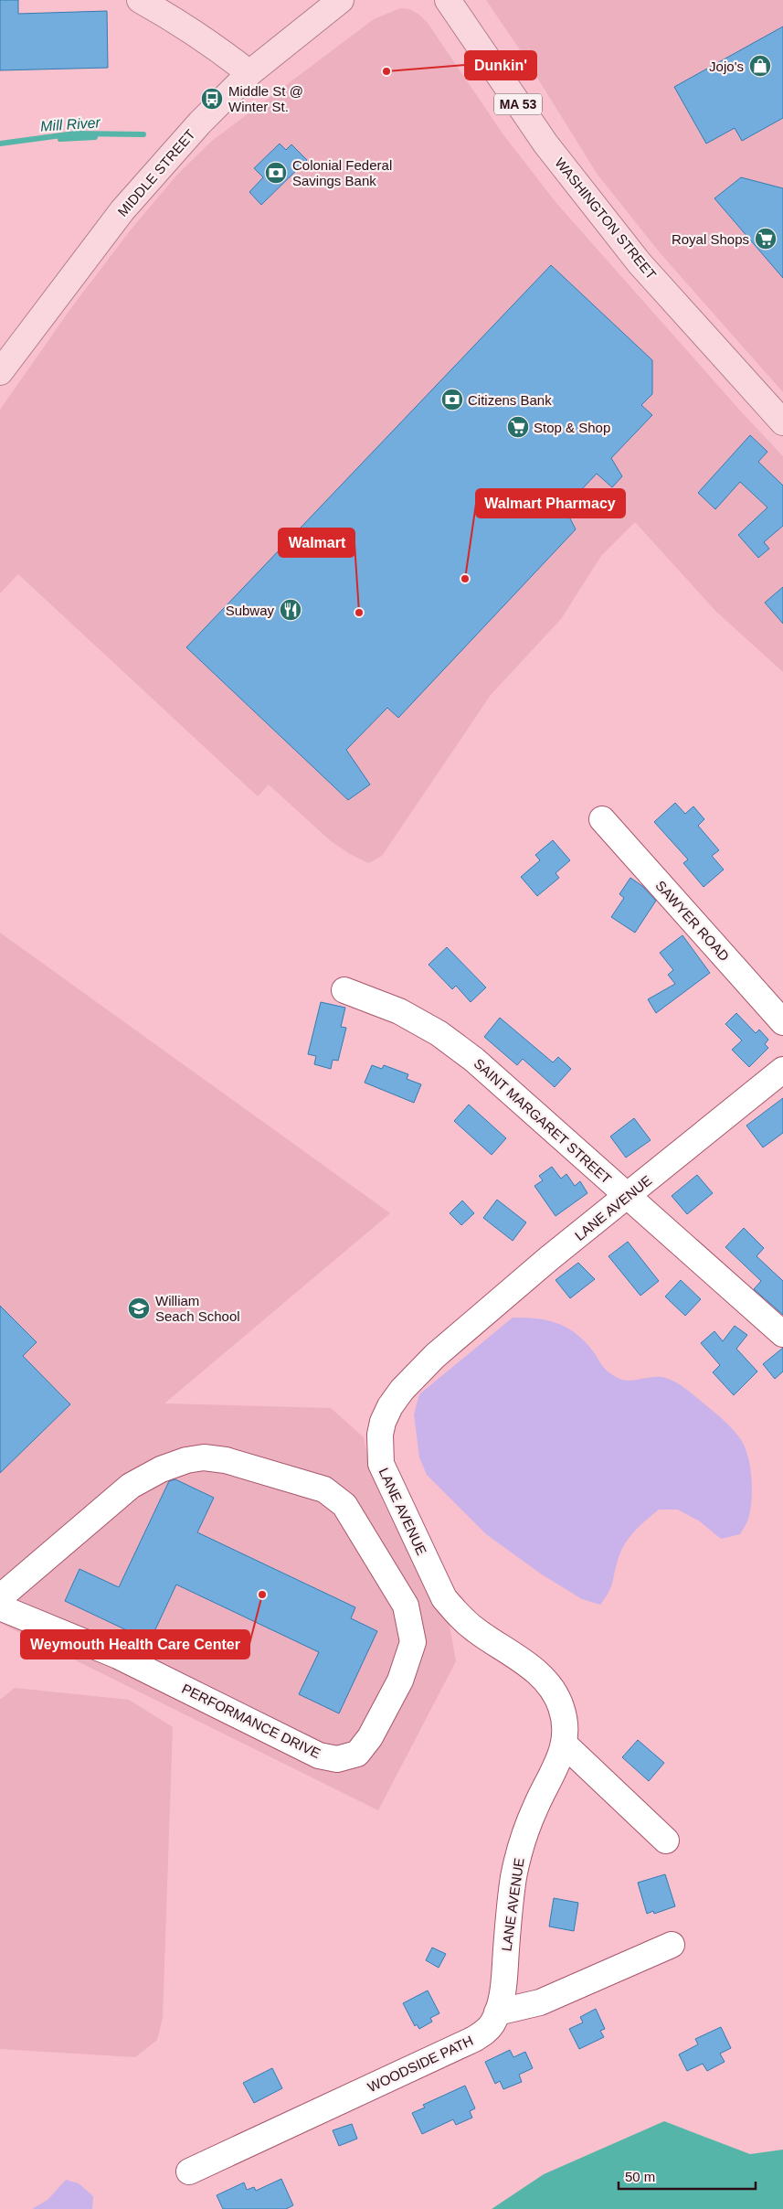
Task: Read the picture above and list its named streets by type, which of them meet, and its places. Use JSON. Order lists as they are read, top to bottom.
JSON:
{
  "streets": {
    "main road": ["MA 53", "MIDDLE STREET", "WASHINGTON STREET"],
    "street": [
      "SAWYER ROAD",
      "SAINT MARGARET STREET",
      "LANE AVENUE",
      "PERFORMANCE DRIVE",
      "WOODSIDE PATH"
    ]
  },
  "crossings": [
    ["SAINT MARGARET STREET", "LANE AVENUE"],
    ["LANE AVENUE", "WOODSIDE PATH"]
  ],
  "water": ["Mill River"],
  "places": {
    "shop": ["Jojo's"],
    "other": [
      "Dunkin'",
      "Walmart Pharmacy",
      "Walmart",
      "Weymouth Health Care Center"
    ],
    "bus stop": ["Middle St @ Winter St."],
    "bank": ["Colonial Federal Savings Bank", "Citizens Bank"],
    "supermarket": ["Royal Shops", "Stop & Shop"],
    "restaurant": ["Subway"],
    "school or university": ["William Seach School"]
  },
  "scale_bar": "50 m"
}
